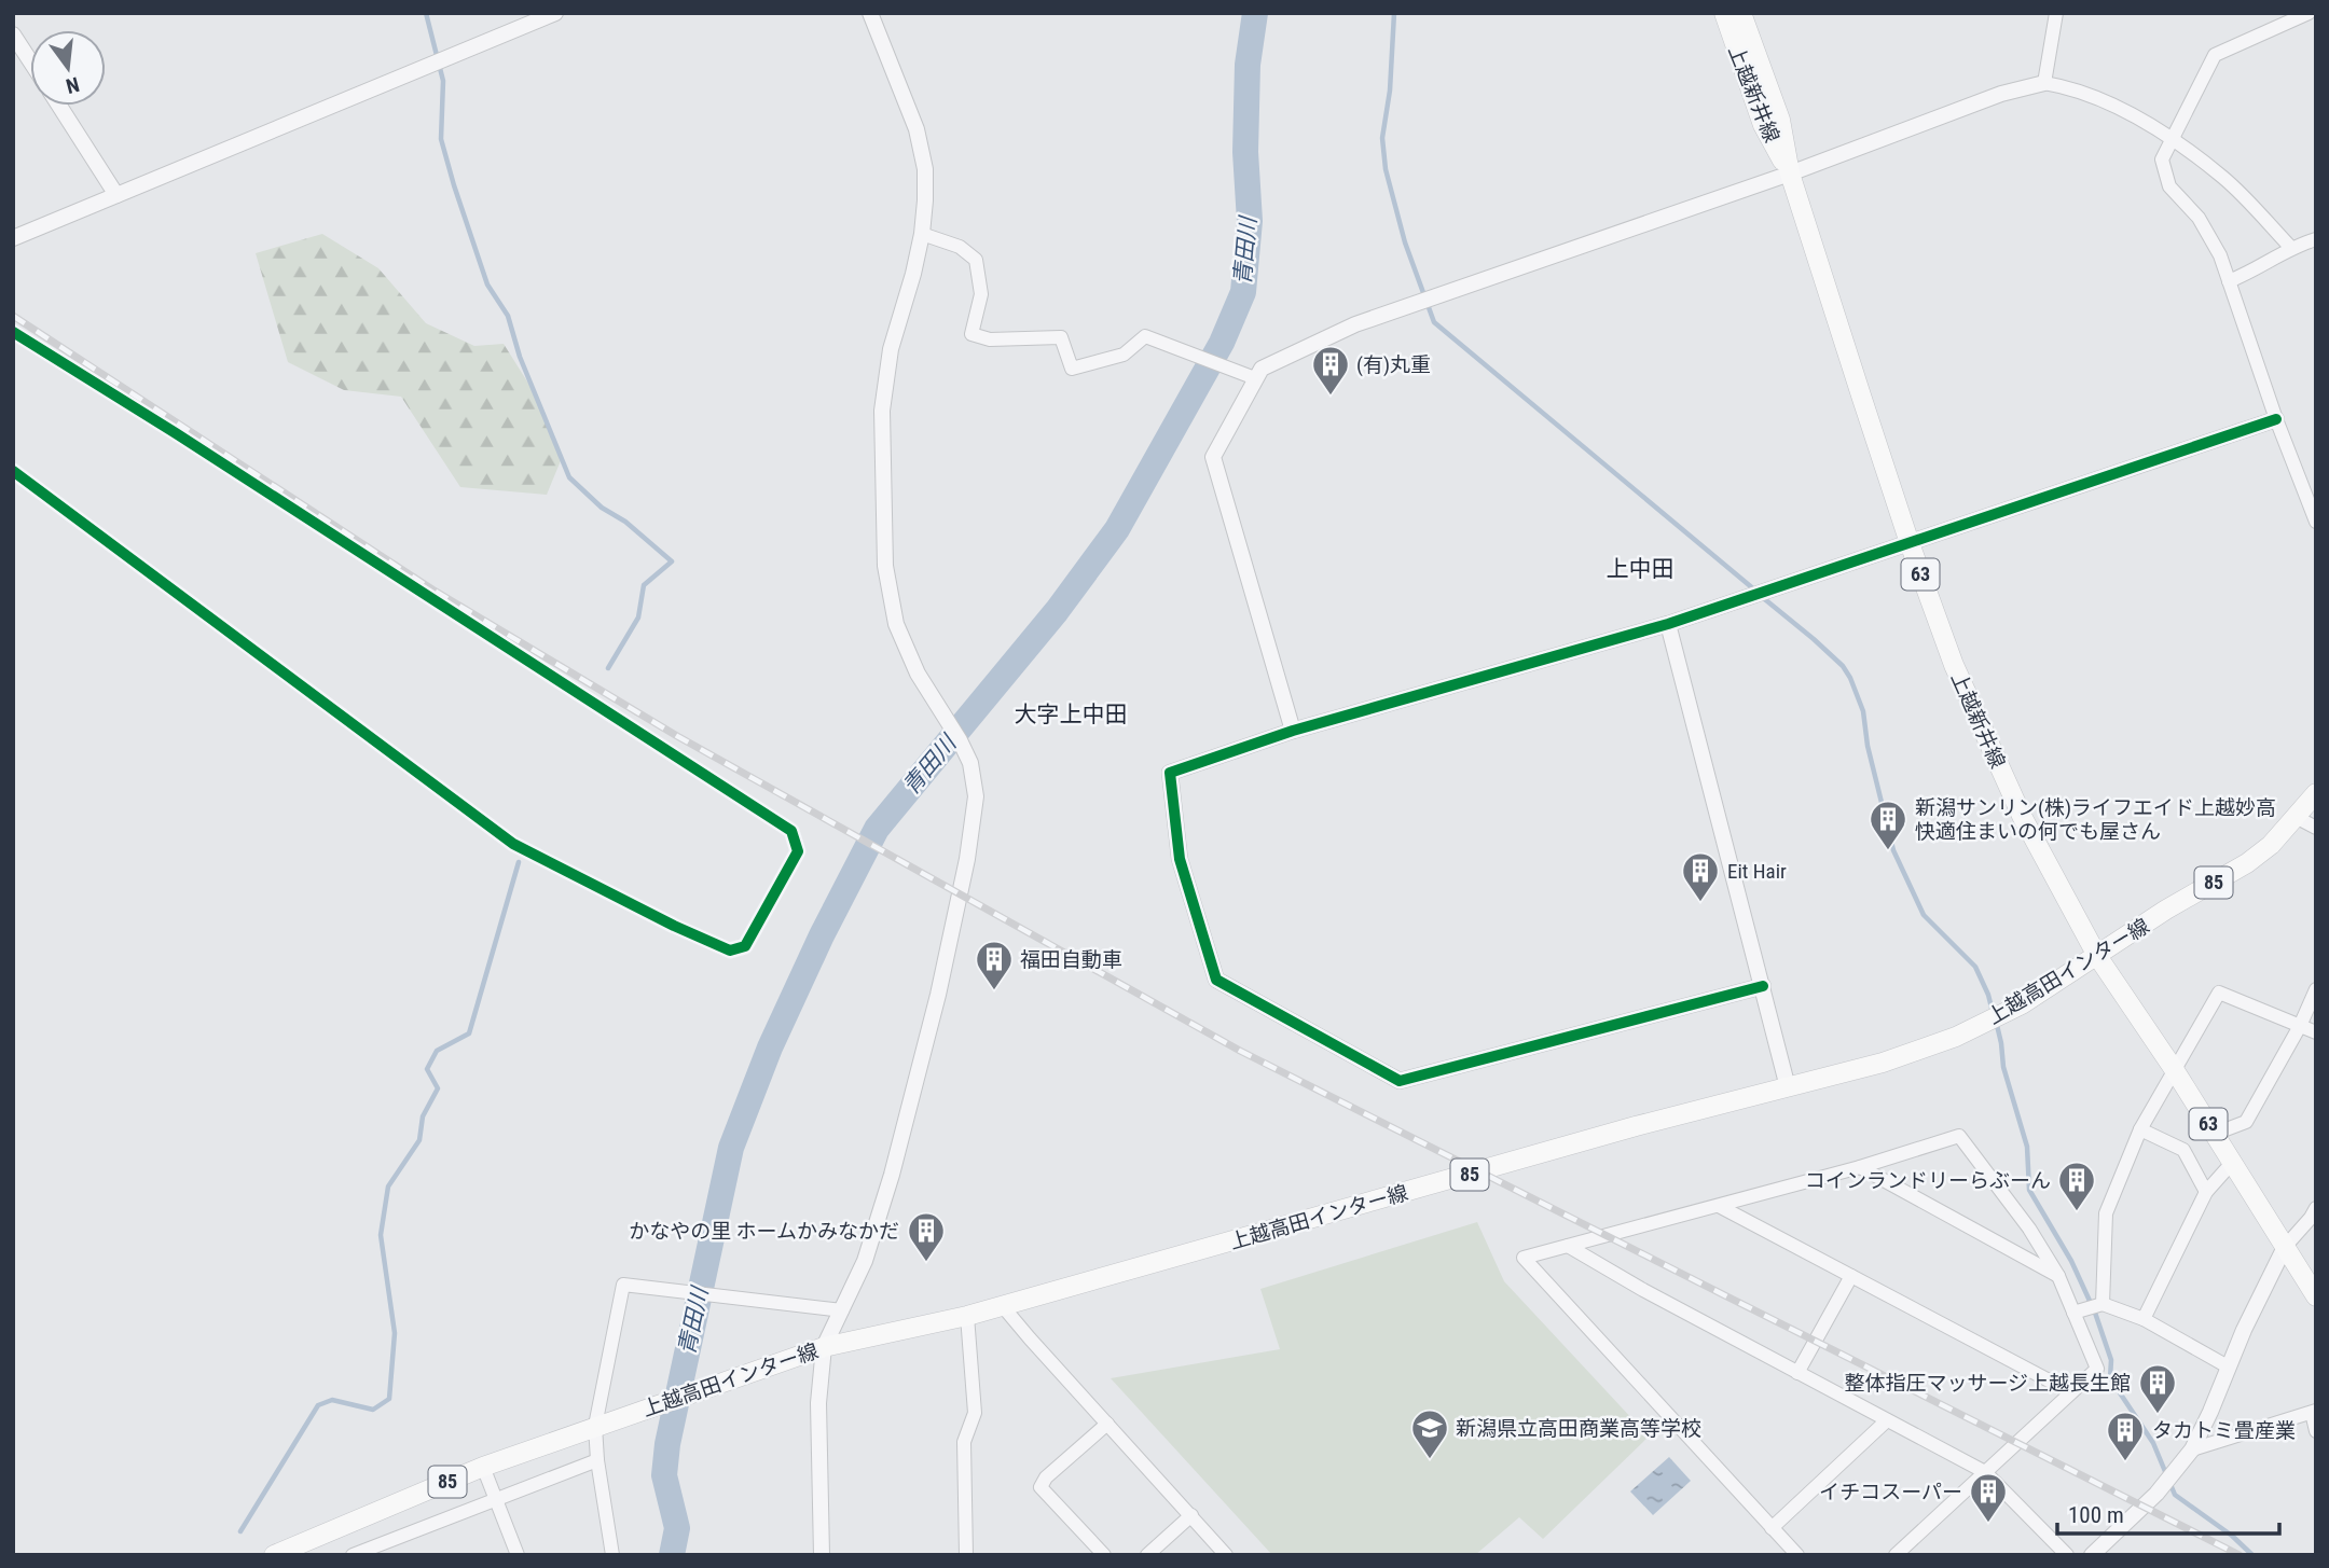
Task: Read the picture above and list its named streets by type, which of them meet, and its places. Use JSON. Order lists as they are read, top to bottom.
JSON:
{
  "streets": {
    "main road": [
      "上越新井線",
      "63",
      "85",
      "上越高田インター線"
    ]
  },
  "crossings": [
    ["上越新井線", "上越高田インター線"]
  ],
  "districts": ["上中田", "大字上中田"],
  "water": ["青田川"],
  "places": {
    "building": [
      "(有)丸重",
      "新潟サンリン(株)ライフエイド上越妙高 快適住まいの何でも屋さん",
      "Eit Hair",
      "福田自動車",
      "コインランドリーらぶーん",
      "かなやの里 ホームかみなかだ",
      "整体指圧マッサージ上越長生館",
      "タカトミ畳産業",
      "イチコスーパー"
    ],
    "school or university": ["新潟県立高田商業高等学校"]
  },
  "scale_bar": "100 m",
  "north": "bottom"
}
